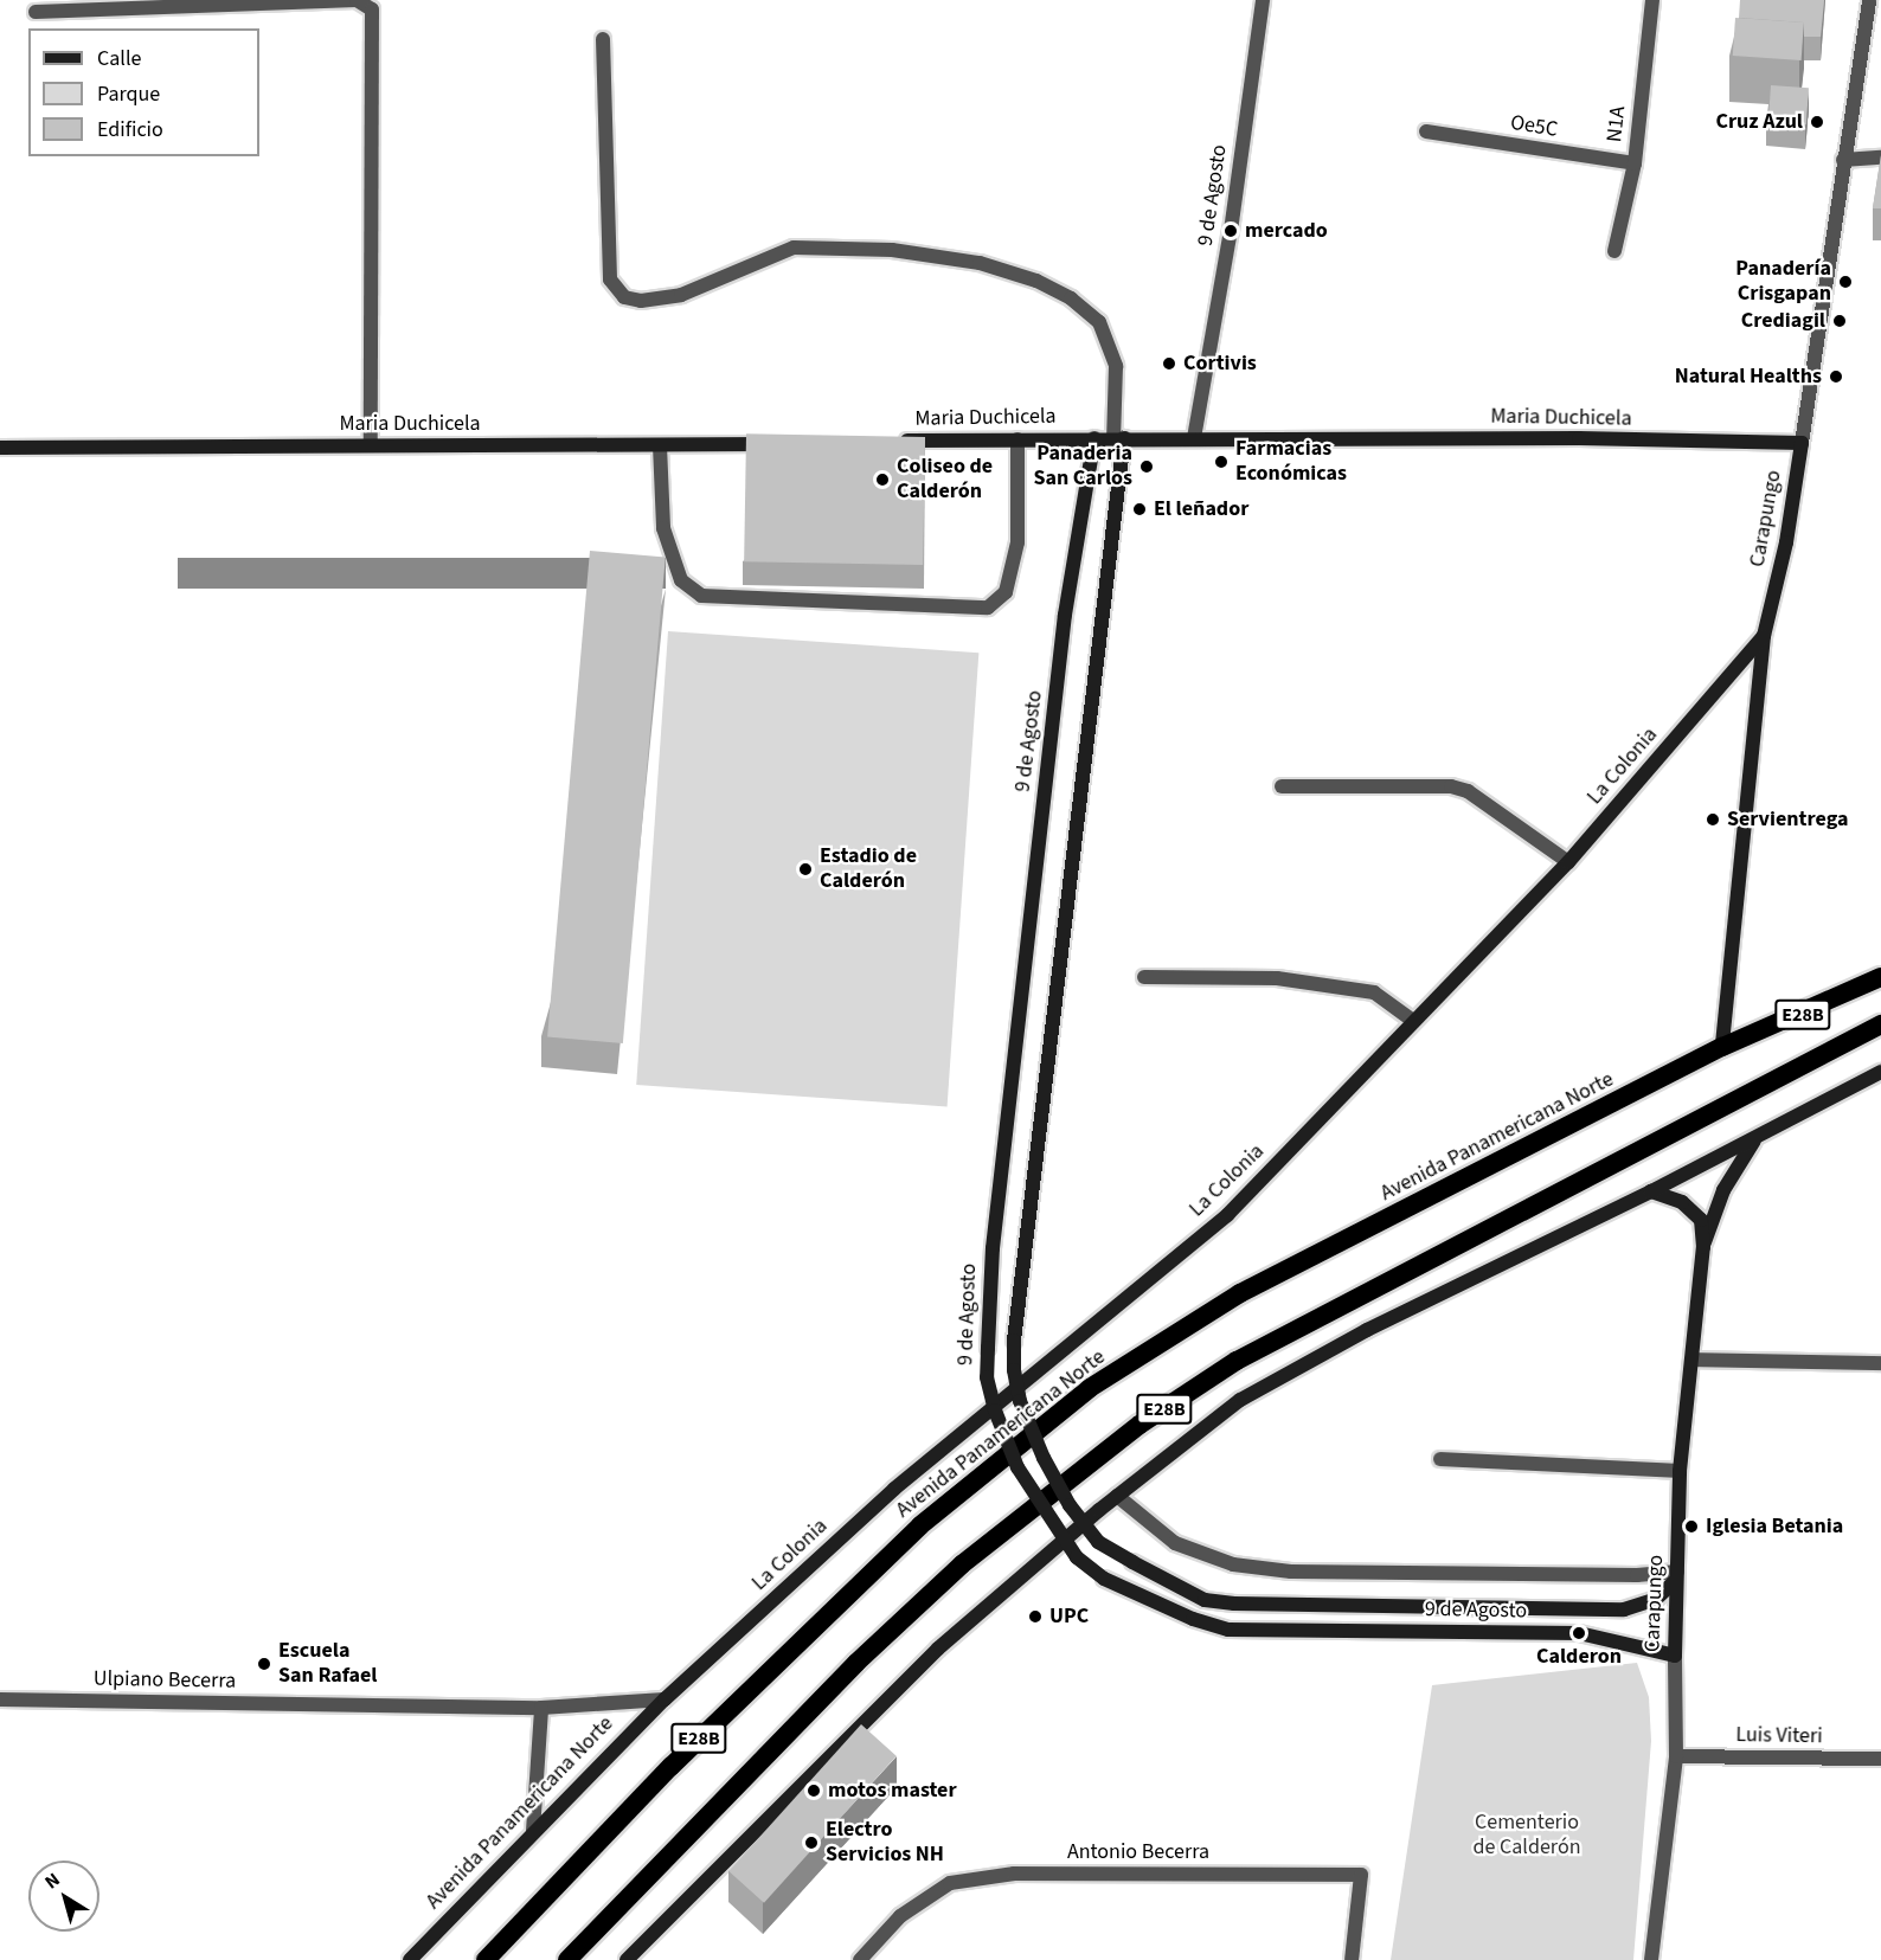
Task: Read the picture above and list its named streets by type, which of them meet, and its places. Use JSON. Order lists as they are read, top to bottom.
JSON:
{
  "streets": {
    "highway": ["E28B", "Avenida Panamericana Norte"],
    "main road": [
      "9 de Agosto",
      "Maria Duchicela",
      "Carapungo",
      "La Colonia"
    ],
    "street": [
      "N1A",
      "Oe5C",
      "Ulpiano Becerra",
      "Luis Viteri",
      "Antonio Becerra"
    ]
  },
  "crossings": [
    ["N1A", "Oe5C"],
    ["9 de Agosto", "Maria Duchicela"],
    ["9 de Agosto", "Carapungo"],
    ["Maria Duchicela", "Carapungo"],
    ["Carapungo", "La Colonia"],
    ["Carapungo", "Avenida Panamericana Norte"],
    ["Carapungo", "Luis Viteri"],
    ["La Colonia", "Avenida Panamericana Norte"],
    ["La Colonia", "Ulpiano Becerra"],
    ["Avenida Panamericana Norte", "Ulpiano Becerra"]
  ],
  "parks": ["Cementerio de Calderón"],
  "places": [
    "Cruz Azul",
    "mercado",
    "Panadería Crisgapan",
    "Crediagil",
    "Cortivis",
    "Natural Healths",
    "Farmacias Económicas",
    "Panaderia San Carlos",
    "Coliseo de Calderón",
    "El leñador",
    "Servientrega",
    "Estadio de Calderón",
    "Iglesia Betania",
    "UPC",
    "Calderon",
    "Escuela San Rafael",
    "motos master",
    "Electro Servicios NH"
  ],
  "legend": ["Calle", "Parque", "Edificio"],
  "north": "top left"
}
